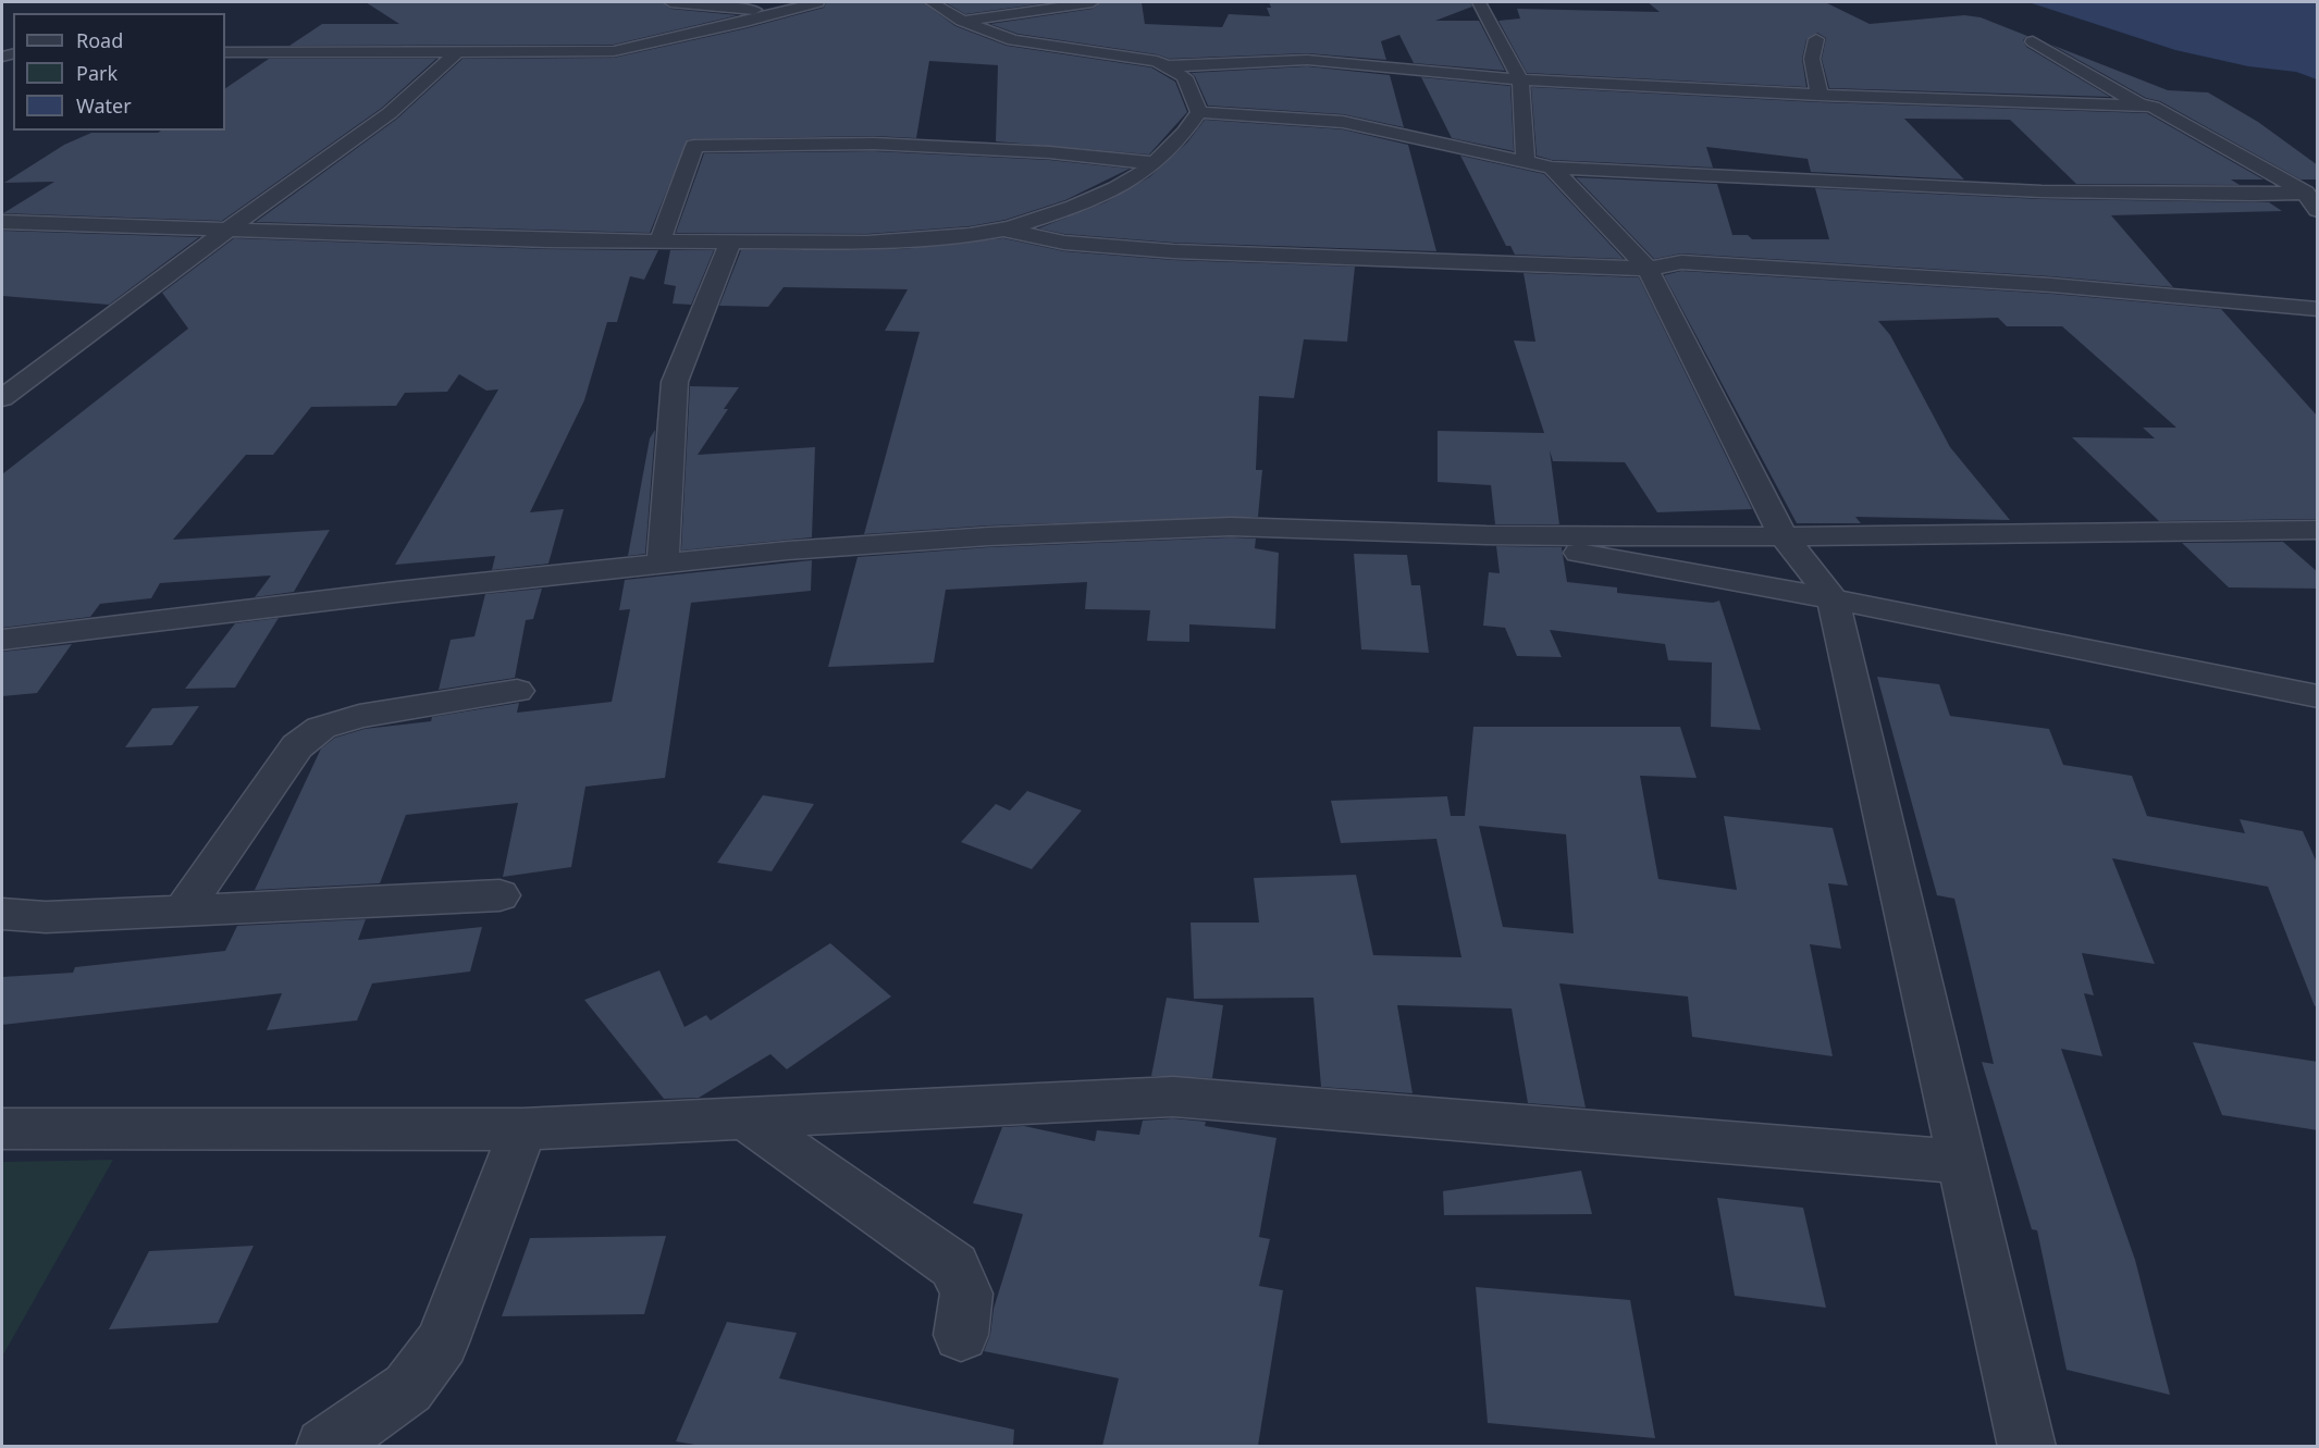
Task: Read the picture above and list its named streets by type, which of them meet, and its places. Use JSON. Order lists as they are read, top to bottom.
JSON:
{
  "legend": ["Road", "Park", "Water"]
}
